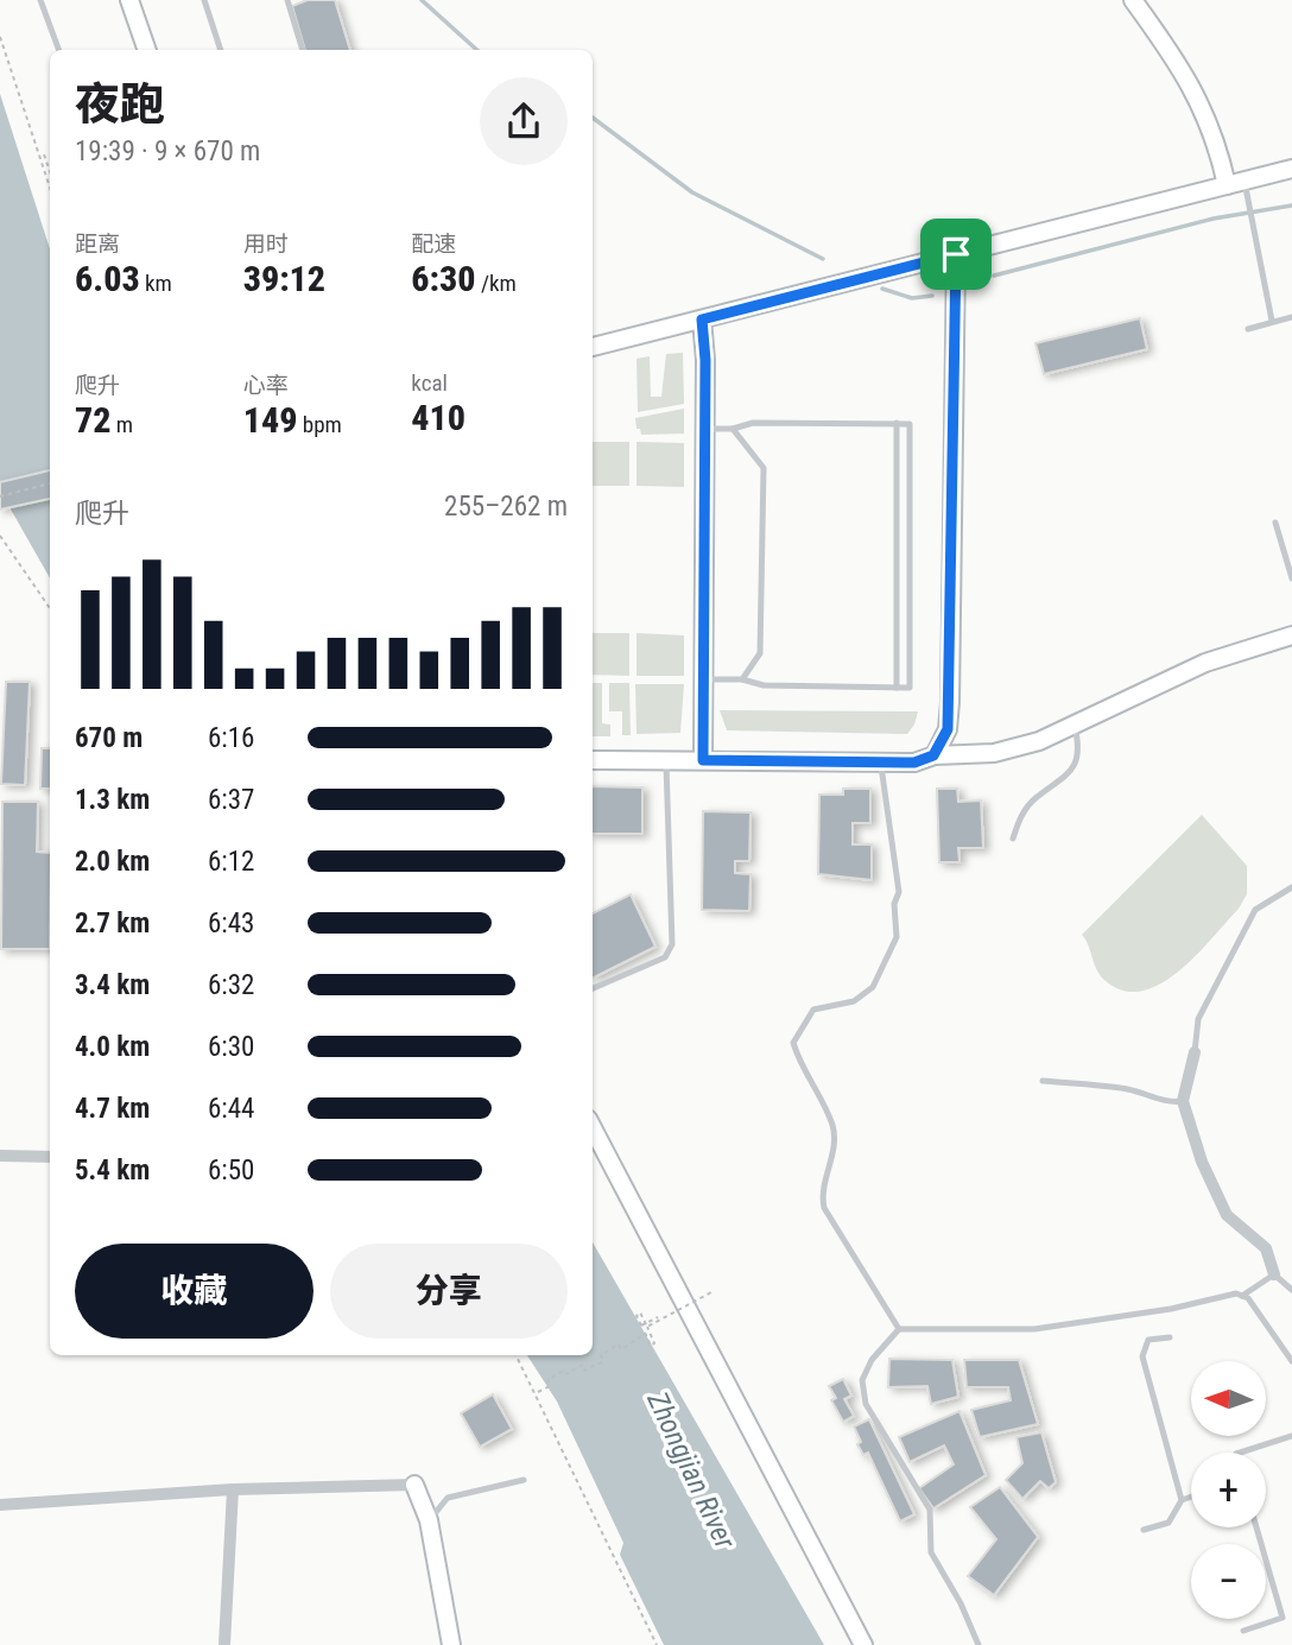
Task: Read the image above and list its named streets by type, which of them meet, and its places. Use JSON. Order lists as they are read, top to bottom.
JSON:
{
  "water": ["Zhongjian River"],
  "north": "left",
  "page": {
    "heading": ["夜跑", "19:39 · 9 × 670 m"],
    "stats": [
      ["距离", "6.03 km"],
      ["用时", "39:12"],
      ["配速", "6:30 /km"],
      ["爬升", "72 m"],
      ["心率", "149 bpm"],
      ["kcal", "410"]
    ],
    "chart": ["爬升", "255–262 m"],
    "list": [
      {
        "name": "670 m",
        "note": "6:16"
      },
      {
        "name": "1.3 km",
        "note": "6:37"
      },
      {
        "name": "2.0 km",
        "note": "6:12"
      },
      {
        "name": "2.7 km",
        "note": "6:43"
      },
      {
        "name": "3.4 km",
        "note": "6:32"
      },
      {
        "name": "4.0 km",
        "note": "6:30"
      },
      {
        "name": "4.7 km",
        "note": "6:44"
      },
      {
        "name": "5.4 km",
        "note": "6:50"
      }
    ],
    "buttons": ["收藏", "分享"],
    "map_buttons": ["+", "−"]
  }
}
